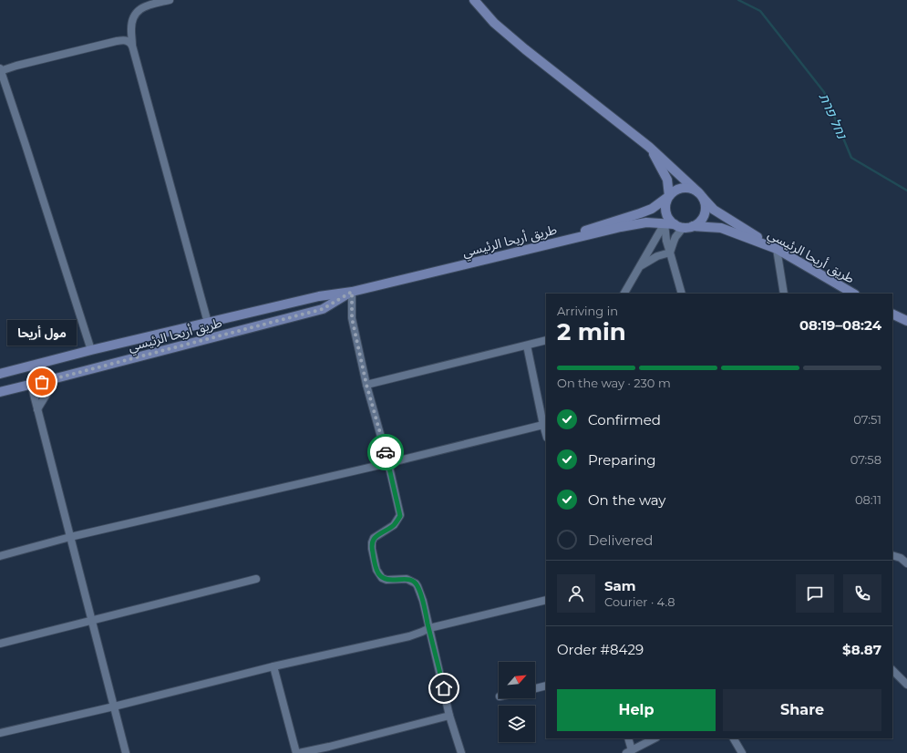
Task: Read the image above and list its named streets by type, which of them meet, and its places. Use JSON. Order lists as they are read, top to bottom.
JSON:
{
  "streets": {
    "main road": ["طريق أريحا الرئيسي"]
  },
  "water": ["נחל פרת"],
  "places": ["مول أريحا"],
  "north": "top right",
  "page": {
    "heading": ["2 min", "Arriving in", "08:19–08:24"],
    "panel": [
      "Sam",
      "Courier · 4.8",
      "Order #8429",
      "$8.87"
    ],
    "bubble": "مول أريحا",
    "bar": "On the way · 230 m",
    "list": [
      ["Confirmed", "07:51"],
      ["Preparing", "07:58"],
      ["On the way", "08:11"],
      "Delivered"
    ],
    "buttons": ["Help", "Share"]
  }
}
